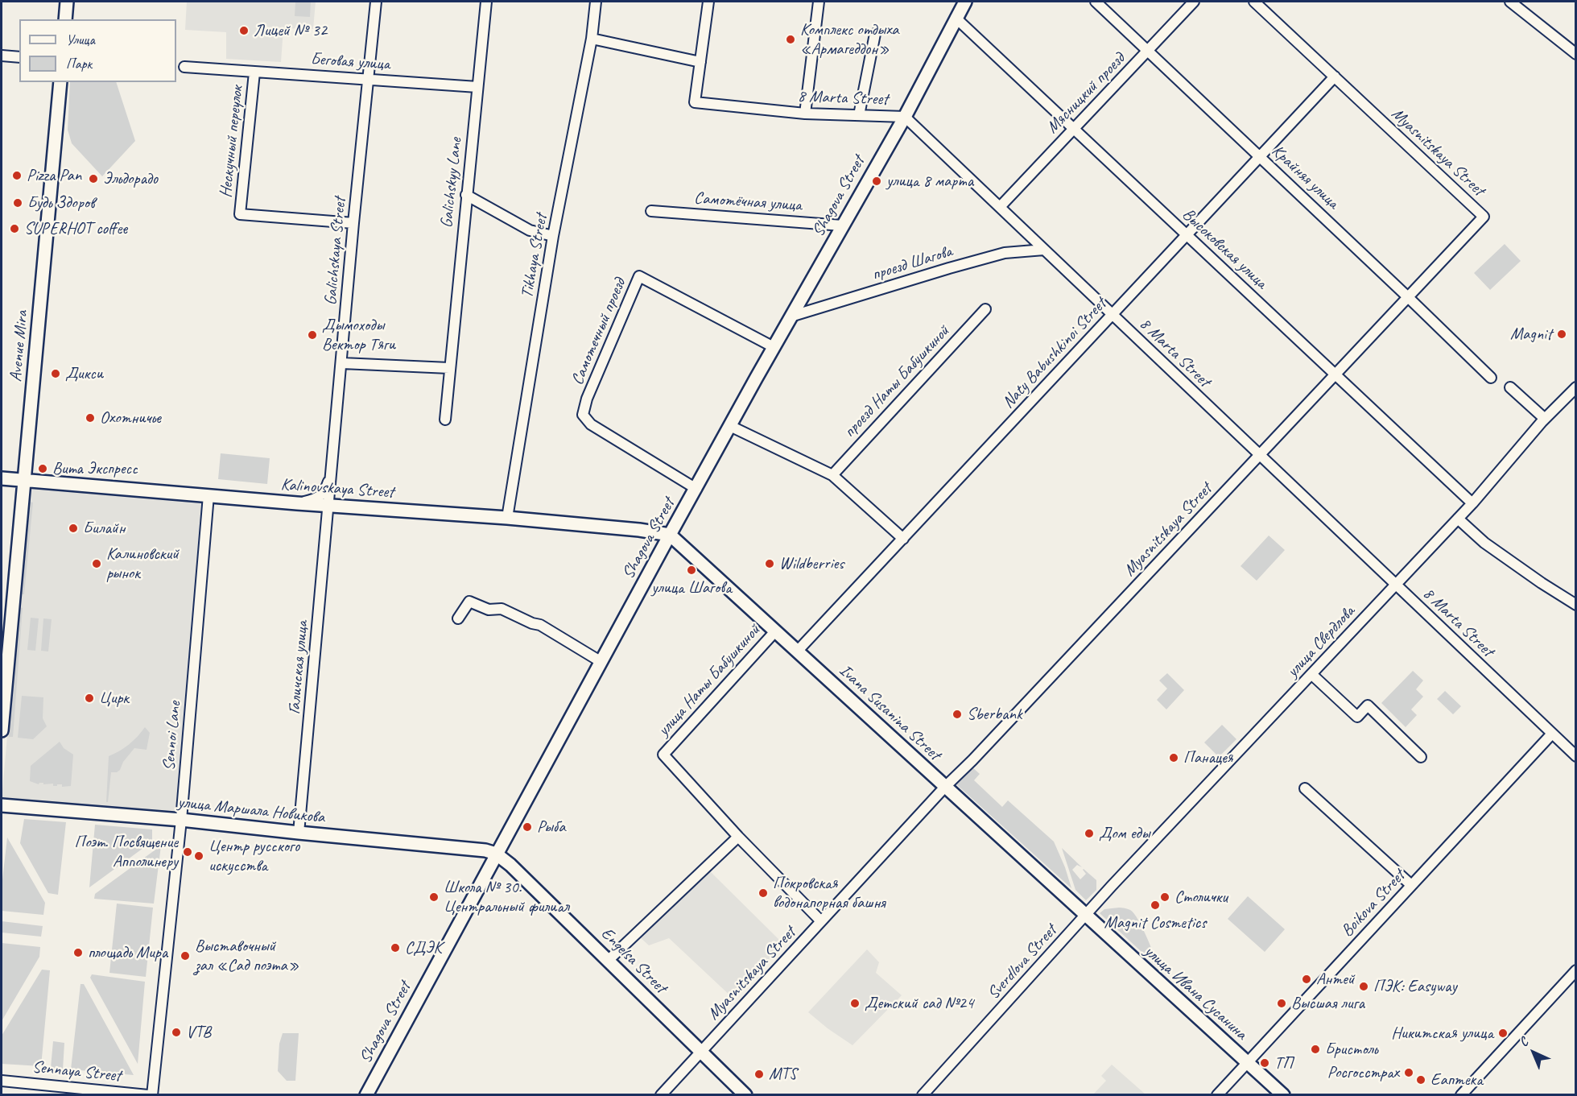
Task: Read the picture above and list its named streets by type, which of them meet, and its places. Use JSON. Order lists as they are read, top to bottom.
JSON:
{
  "streets": {
    "main road": [
      "Shagova Street",
      "Avenue Mira",
      "Kalinovskaya Street",
      "Ivana Susanina Street",
      "улица Маршала Новикова",
      "Engelsa Street",
      "улица Ивана Сусанина"
    ],
    "street": [
      "Беговая улица",
      "Мясницкий проезд",
      "8 Marta Street",
      "Нескучный переулок",
      "Myasnitskaya Street",
      "Крайняя улица",
      "Galichskyy Lane",
      "Самотёчная улица",
      "Высоковская улица",
      "Galichskaya Street",
      "Tikhaya Street",
      "проезд Шагова",
      "Самотечный проезд",
      "Naty Babushkinoi Street",
      "проезд Наты Бабушкиной",
      "улица Свердлова",
      "Галичская улица",
      "улица Наты Бабушкиной",
      "Sennoi Lane",
      "Boikova Street",
      "Sverdlova Street",
      "Sennaya Street"
    ]
  },
  "crossings": [
    ["Беговая улица", "Нескучный переулок"],
    ["Беговая улица", "Galichskyy Lane"],
    ["Беговая улица", "Galichskaya Street"],
    ["Мясницкий проезд", "8 Marta Street"],
    ["Мясницкий проезд", "Крайняя улица"],
    ["Мясницкий проезд", "Высоковская улица"],
    ["8 Marta Street", "Myasnitskaya Street"],
    ["8 Marta Street", "Shagova Street"],
    ["8 Marta Street", "проезд Шагова"],
    ["8 Marta Street", "Naty Babushkinoi Street"],
    ["8 Marta Street", "улица Свердлова"],
    ["8 Marta Street", "Boikova Street"],
    ["Нескучный переулок", "Galichskaya Street"],
    ["Myasnitskaya Street", "Крайняя улица"],
    ["Myasnitskaya Street", "Высоковская улица"],
    ["Myasnitskaya Street", "Naty Babushkinoi Street"],
    ["Myasnitskaya Street", "улица Наты Бабушкиной"],
    ["Myasnitskaya Street", "Ivana Susanina Street"],
    ["Myasnitskaya Street", "Engelsa Street"],
    ["Крайняя улица", "Naty Babushkinoi Street"],
    ["Shagova Street", "Самотёчная улица"],
    ["Shagova Street", "Высоковская улица"],
    ["Shagova Street", "проезд Шагова"],
    ["Shagova Street", "Самотечный проезд"],
    ["Shagova Street", "Kalinovskaya Street"],
    ["Shagova Street", "Ivana Susanina Street"],
    ["Shagova Street", "улица Маршала Новикова"],
    ["Shagova Street", "Engelsa Street"],
    ["Высоковская улица", "Naty Babushkinoi Street"],
    ["Высоковская улица", "улица Свердлова"],
    ["Galichskaya Street", "Kalinovskaya Street"],
    ["Galichskaya Street", "Галичская улица"],
    ["Tikhaya Street", "Kalinovskaya Street"],
    ["Avenue Mira", "Kalinovskaya Street"],
    ["Naty Babushkinoi Street", "Ivana Susanina Street"],
    ["Kalinovskaya Street", "Галичская улица"],
    ["Kalinovskaya Street", "Ivana Susanina Street"],
    ["Kalinovskaya Street", "Sennoi Lane"],
    ["улица Свердлова", "Ivana Susanina Street"],
    ["улица Свердлова", "Sverdlova Street"],
    ["улица Свердлова", "улица Ивана Сусанина"],
    ["Галичская улица", "улица Маршала Новикова"],
    ["улица Наты Бабушкиной", "Ivana Susanina Street"],
    ["Ivana Susanina Street", "Sverdlova Street"],
    ["Ivana Susanina Street", "улица Ивана Сусанина"],
    ["Sennoi Lane", "улица Маршала Новикова"],
    ["Sennoi Lane", "Sennaya Street"],
    ["улица Маршала Новикова", "Engelsa Street"],
    ["Boikova Street", "улица Ивана Сусанина"],
    ["Sverdlova Street", "улица Ивана Сусанина"]
  ],
  "places": [
    "Лицей № 32",
    "Комплекс отдыха «Армагеддон»",
    "Pizza Pan",
    "Эльдорадо",
    "улица 8 марта",
    "Будь Здоров",
    "SUPERHOT coffee",
    "Magnit",
    "Дымоходы Вектор Тяги",
    "Дикси",
    "Охотничье",
    "Вита Экспресс",
    "Билайн",
    "Калиновский рынок",
    "Wildberries",
    "улица Шагова",
    "Цирк",
    "Sberbank",
    "Панацея",
    "Рыба",
    "Дом еды",
    "Поэт. Посвящение Апполинеру",
    "Центр русского искусства",
    "Покровская водонапорная башня",
    "Школа № 30. Центральный филиал",
    "Столички",
    "Magnit Cosmetics",
    "СДЭК",
    "площадь Мира",
    "Выставочный зал «Сад поэта»",
    "Антей",
    "ПЭК: Easyway",
    "Детский сад №24",
    "Высшая лига",
    "VTB",
    "Никитская улица",
    "Бристоль",
    "ТП",
    "Росгосстрах",
    "MTS",
    "Еаптека"
  ],
  "legend": ["Улица", "Парк"],
  "north": "top left"
}
